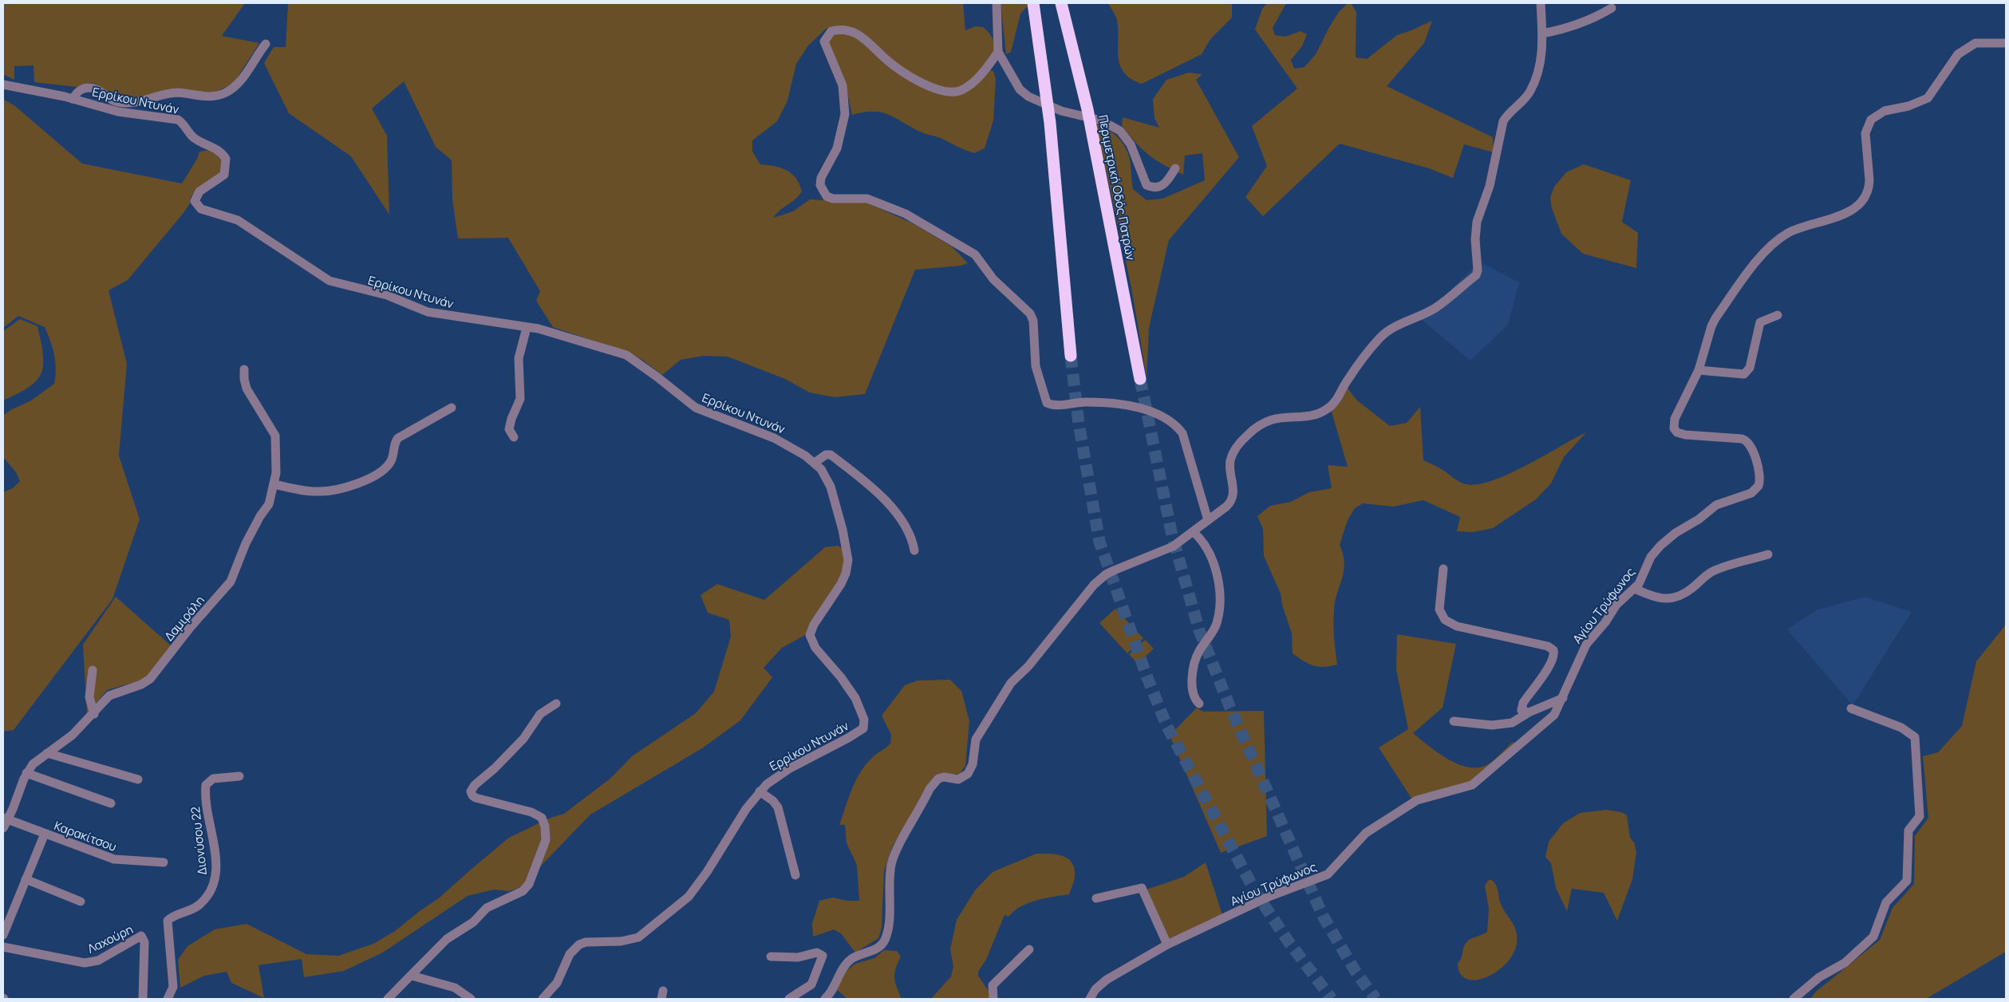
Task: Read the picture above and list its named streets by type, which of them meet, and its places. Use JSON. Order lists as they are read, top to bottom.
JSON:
{
  "streets": {
    "highway": ["Περιμετρική Οδός Πατρών"],
    "street": [
      "Ερρίκου Ντυνάν",
      "Αγίου Τρύφωνος",
      "Δαμιράλη",
      "Καρακίτσου",
      "Διονύσου 22",
      "Λαχούρη"
    ]
  },
  "crossings": [
    ["Δαμιράλη", "Καρακίτσου"]
  ]
}
